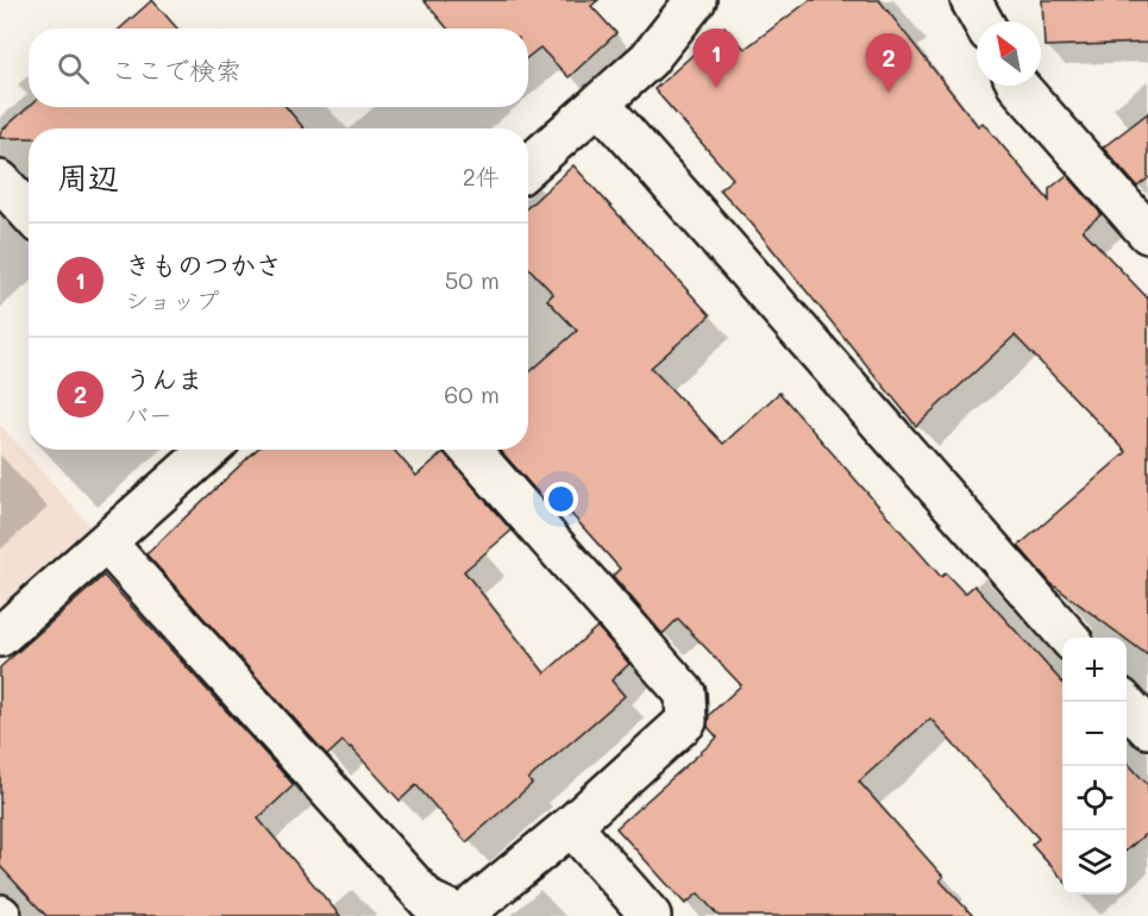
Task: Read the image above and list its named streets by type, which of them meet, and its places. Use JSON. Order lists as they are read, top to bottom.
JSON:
{
  "north": "top left",
  "page": {
    "pins": ["1", "2"],
    "search": "ここで検索",
    "heading": ["周辺", "2件"],
    "list": [
      {
        "mark": "1",
        "name": "きものつかさ",
        "note": "ショップ",
        "value": "50 m"
      },
      {
        "mark": "2",
        "name": "うんま",
        "note": "バー",
        "value": "60 m"
      }
    ],
    "map_buttons": ["+", "−"]
  }
}
